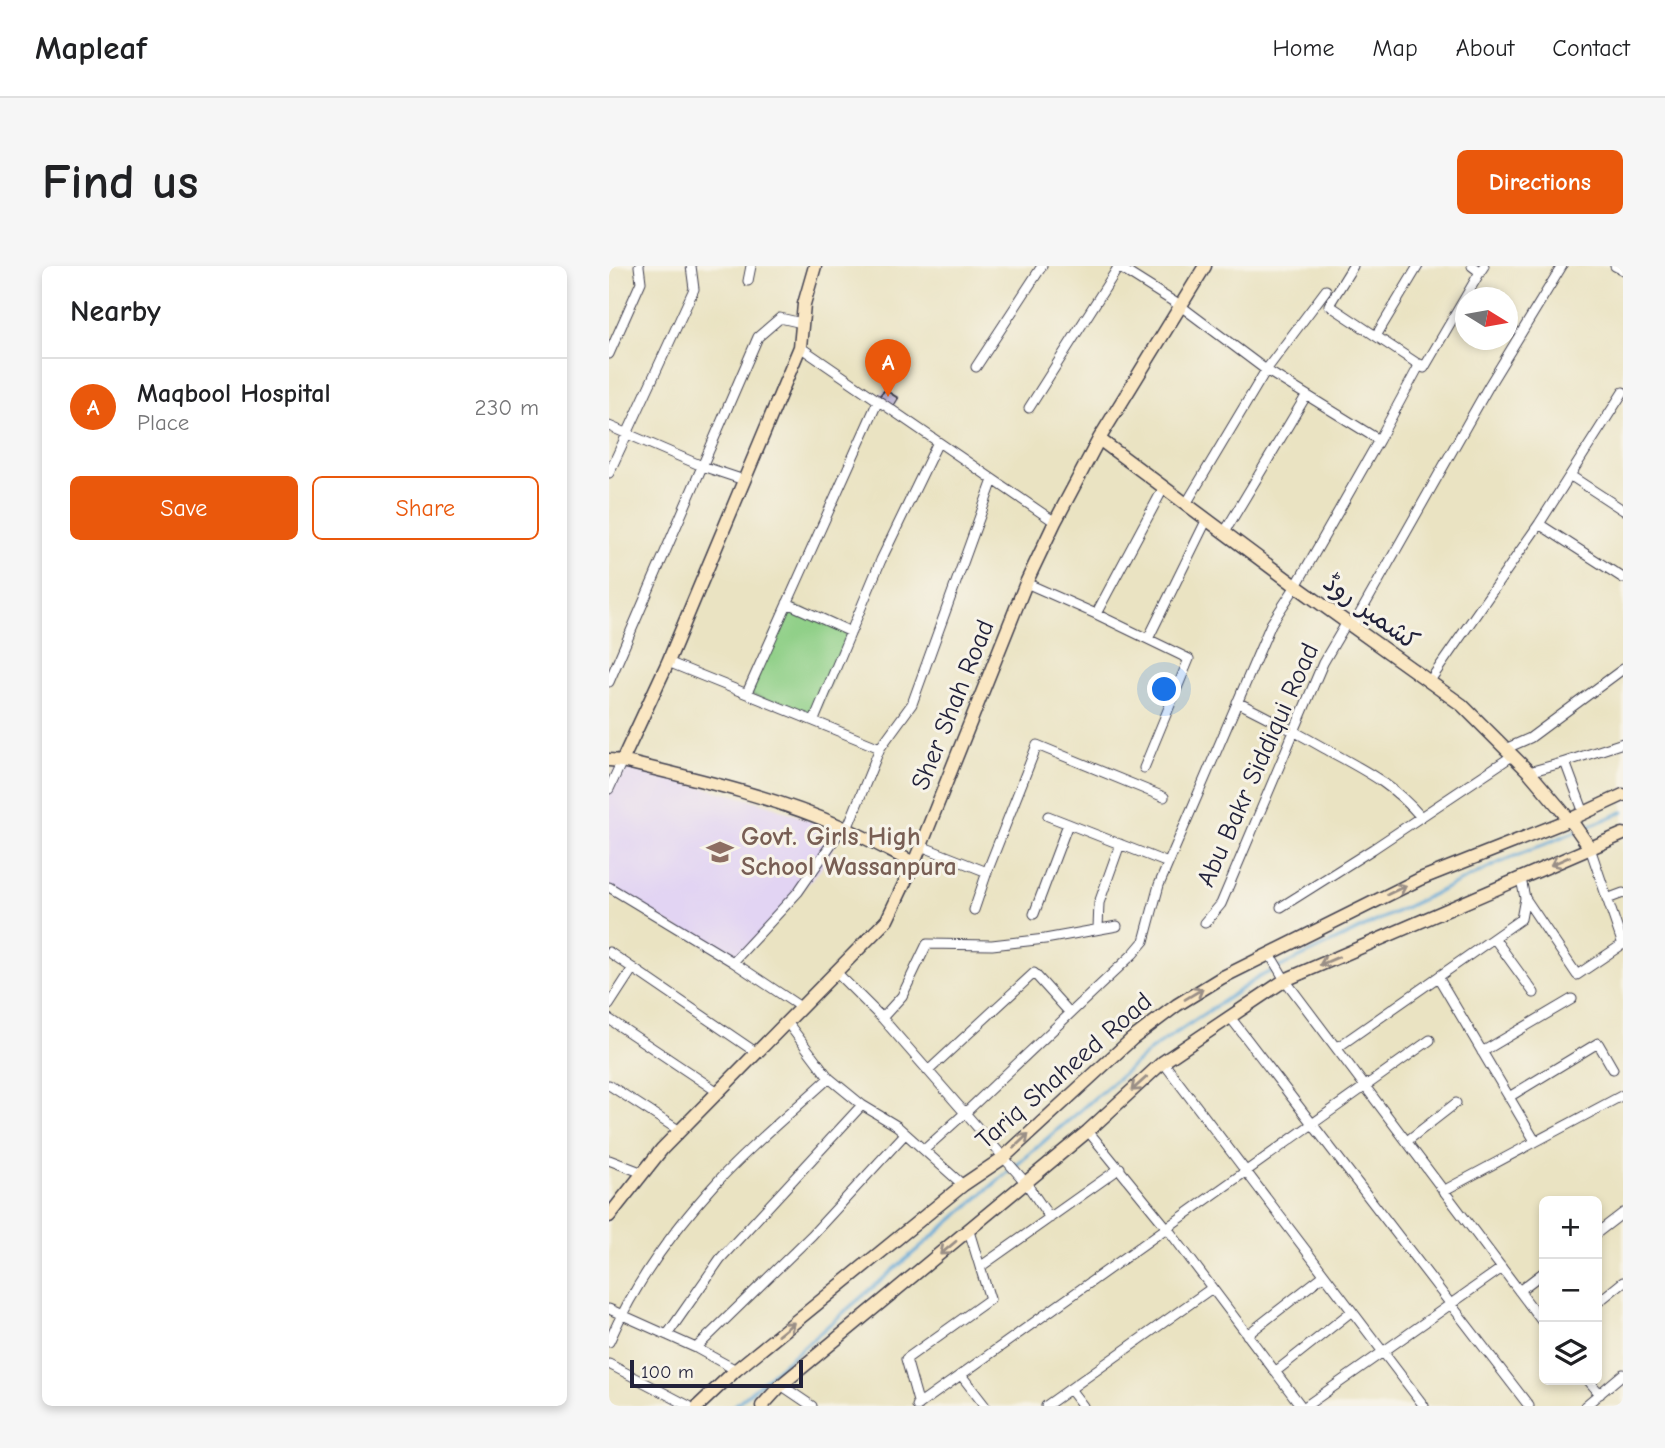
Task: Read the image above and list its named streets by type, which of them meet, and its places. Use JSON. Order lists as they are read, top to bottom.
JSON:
{
  "streets": {
    "main road": ["کشمیر روڈ", "Sher Shah Road", "Tariq Shaheed Road"],
    "street": ["Abu Bakr Siddiqui Road"]
  },
  "crossings": [
    ["کشمیر روڈ", "Sher Shah Road"],
    ["کشمیر روڈ", "Abu Bakr Siddiqui Road"],
    ["کشمیر روڈ", "Tariq Shaheed Road"]
  ],
  "places": {
    "school or university": ["Govt. Girls High School Wassanpura"]
  },
  "scale_bar": "100 m",
  "north": "right",
  "page": {
    "header": "Mapleaf",
    "nav": [
      "Home",
      "Map",
      "About",
      "Contact"
    ],
    "buttons": [
      "Directions",
      ["Save", "Share"]
    ],
    "title": "Find us",
    "heading": "Nearby",
    "pins": "A",
    "list": [
      {
        "mark": "A",
        "name": "Maqbool Hospital",
        "note": "Place",
        "value": "230 m"
      }
    ],
    "map_buttons": ["+", "−"],
    "scale": "100 m"
  }
}
